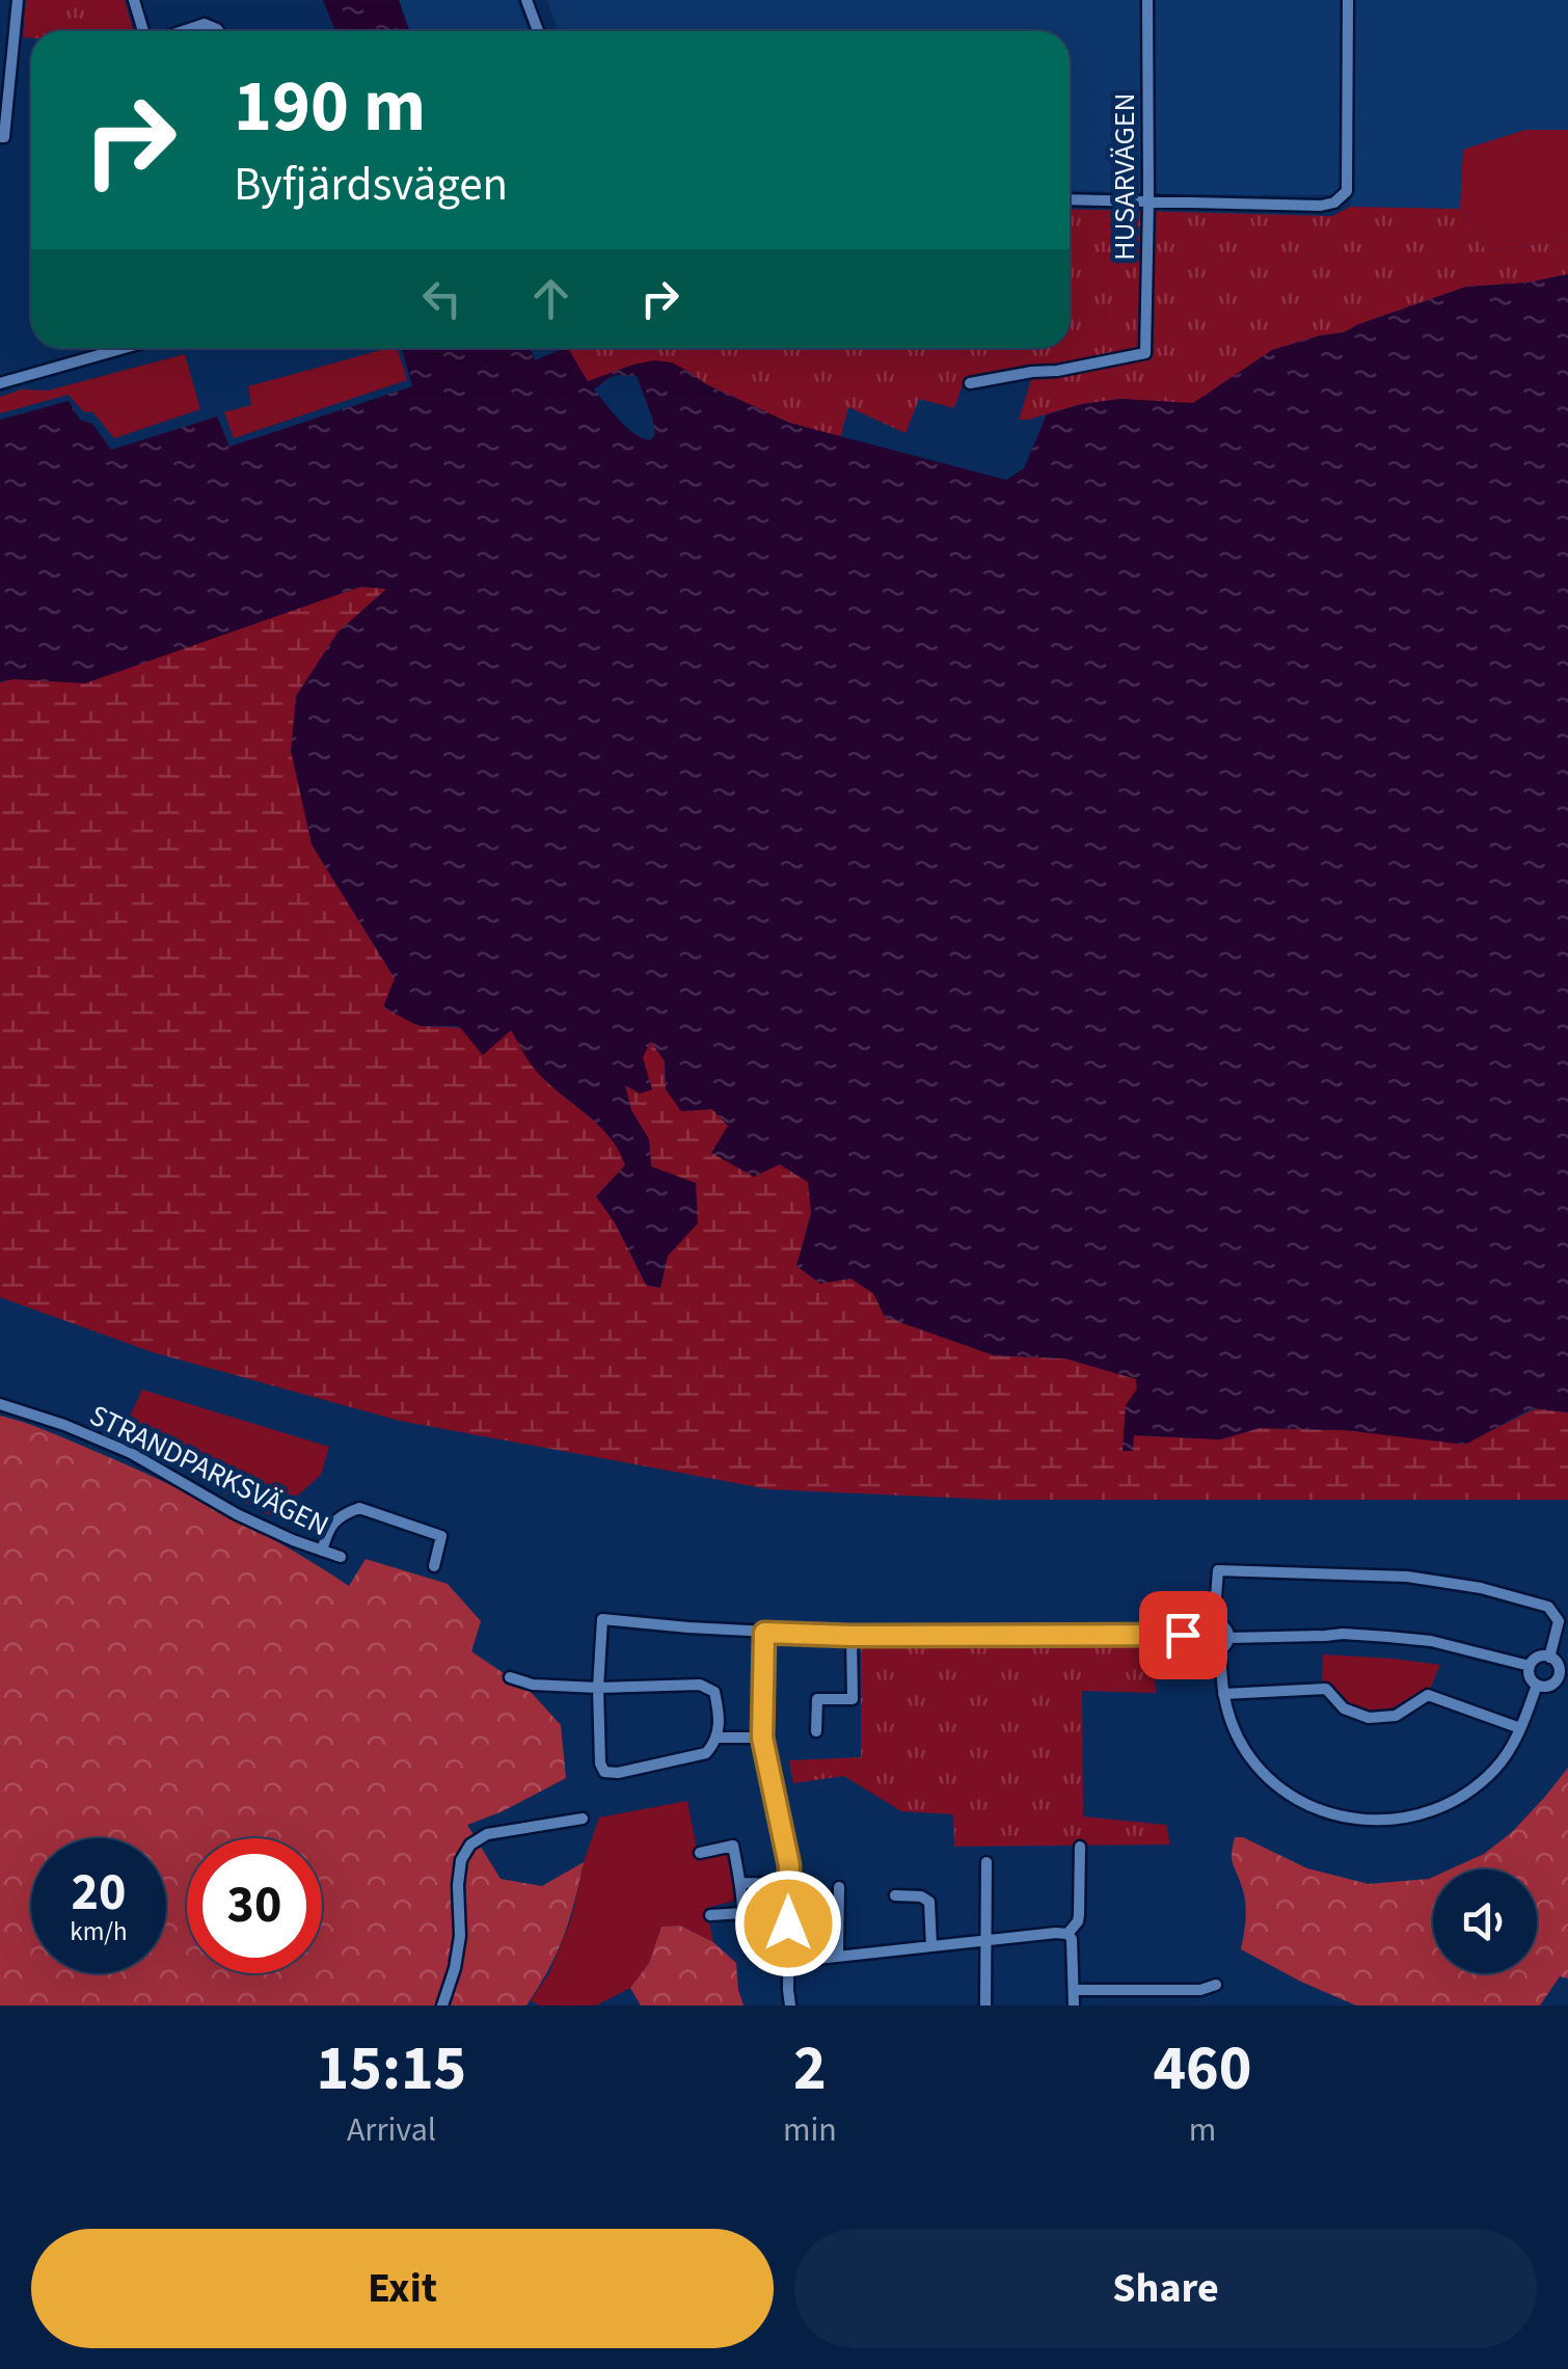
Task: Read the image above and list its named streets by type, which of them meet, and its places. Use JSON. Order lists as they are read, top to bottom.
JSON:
{
  "streets": {
    "street": ["HUSARVÄGEN", "STRANDPARKSVÄGEN"]
  },
  "page": {
    "turn": ["190 m", "Byfjärdsvägen"],
    "speed": "20 km/h",
    "limit": "30",
    "eta": [
      "15:15",
      "Arrival",
      "2",
      "min",
      "460",
      "m"
    ],
    "buttons": ["Exit", "Share"]
  }
}
